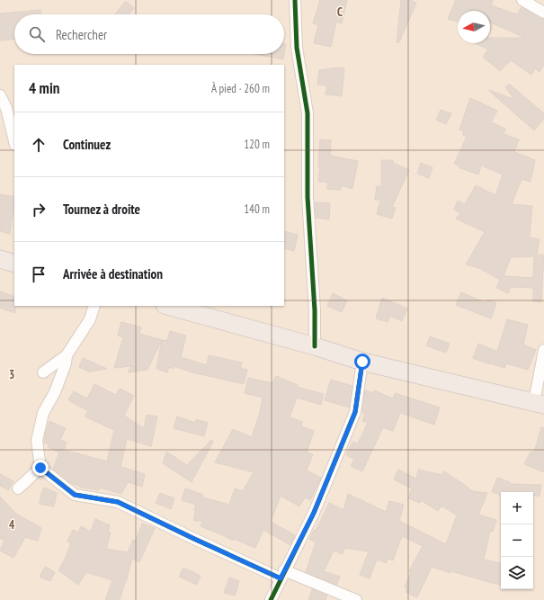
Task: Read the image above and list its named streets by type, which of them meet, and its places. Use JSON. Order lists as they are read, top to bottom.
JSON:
{
  "north": "left",
  "page": {
    "search": "Rechercher",
    "heading": ["4 min", "À pied · 260 m"],
    "list": [
      ["Continuez", "120 m"],
      ["Tournez à droite", "140 m"],
      "Arrivée à destination"
    ],
    "map_buttons": ["+", "−"]
  },
  "grid": {
    "columns": ["C"],
    "rows": ["3", "4"]
  }
}
